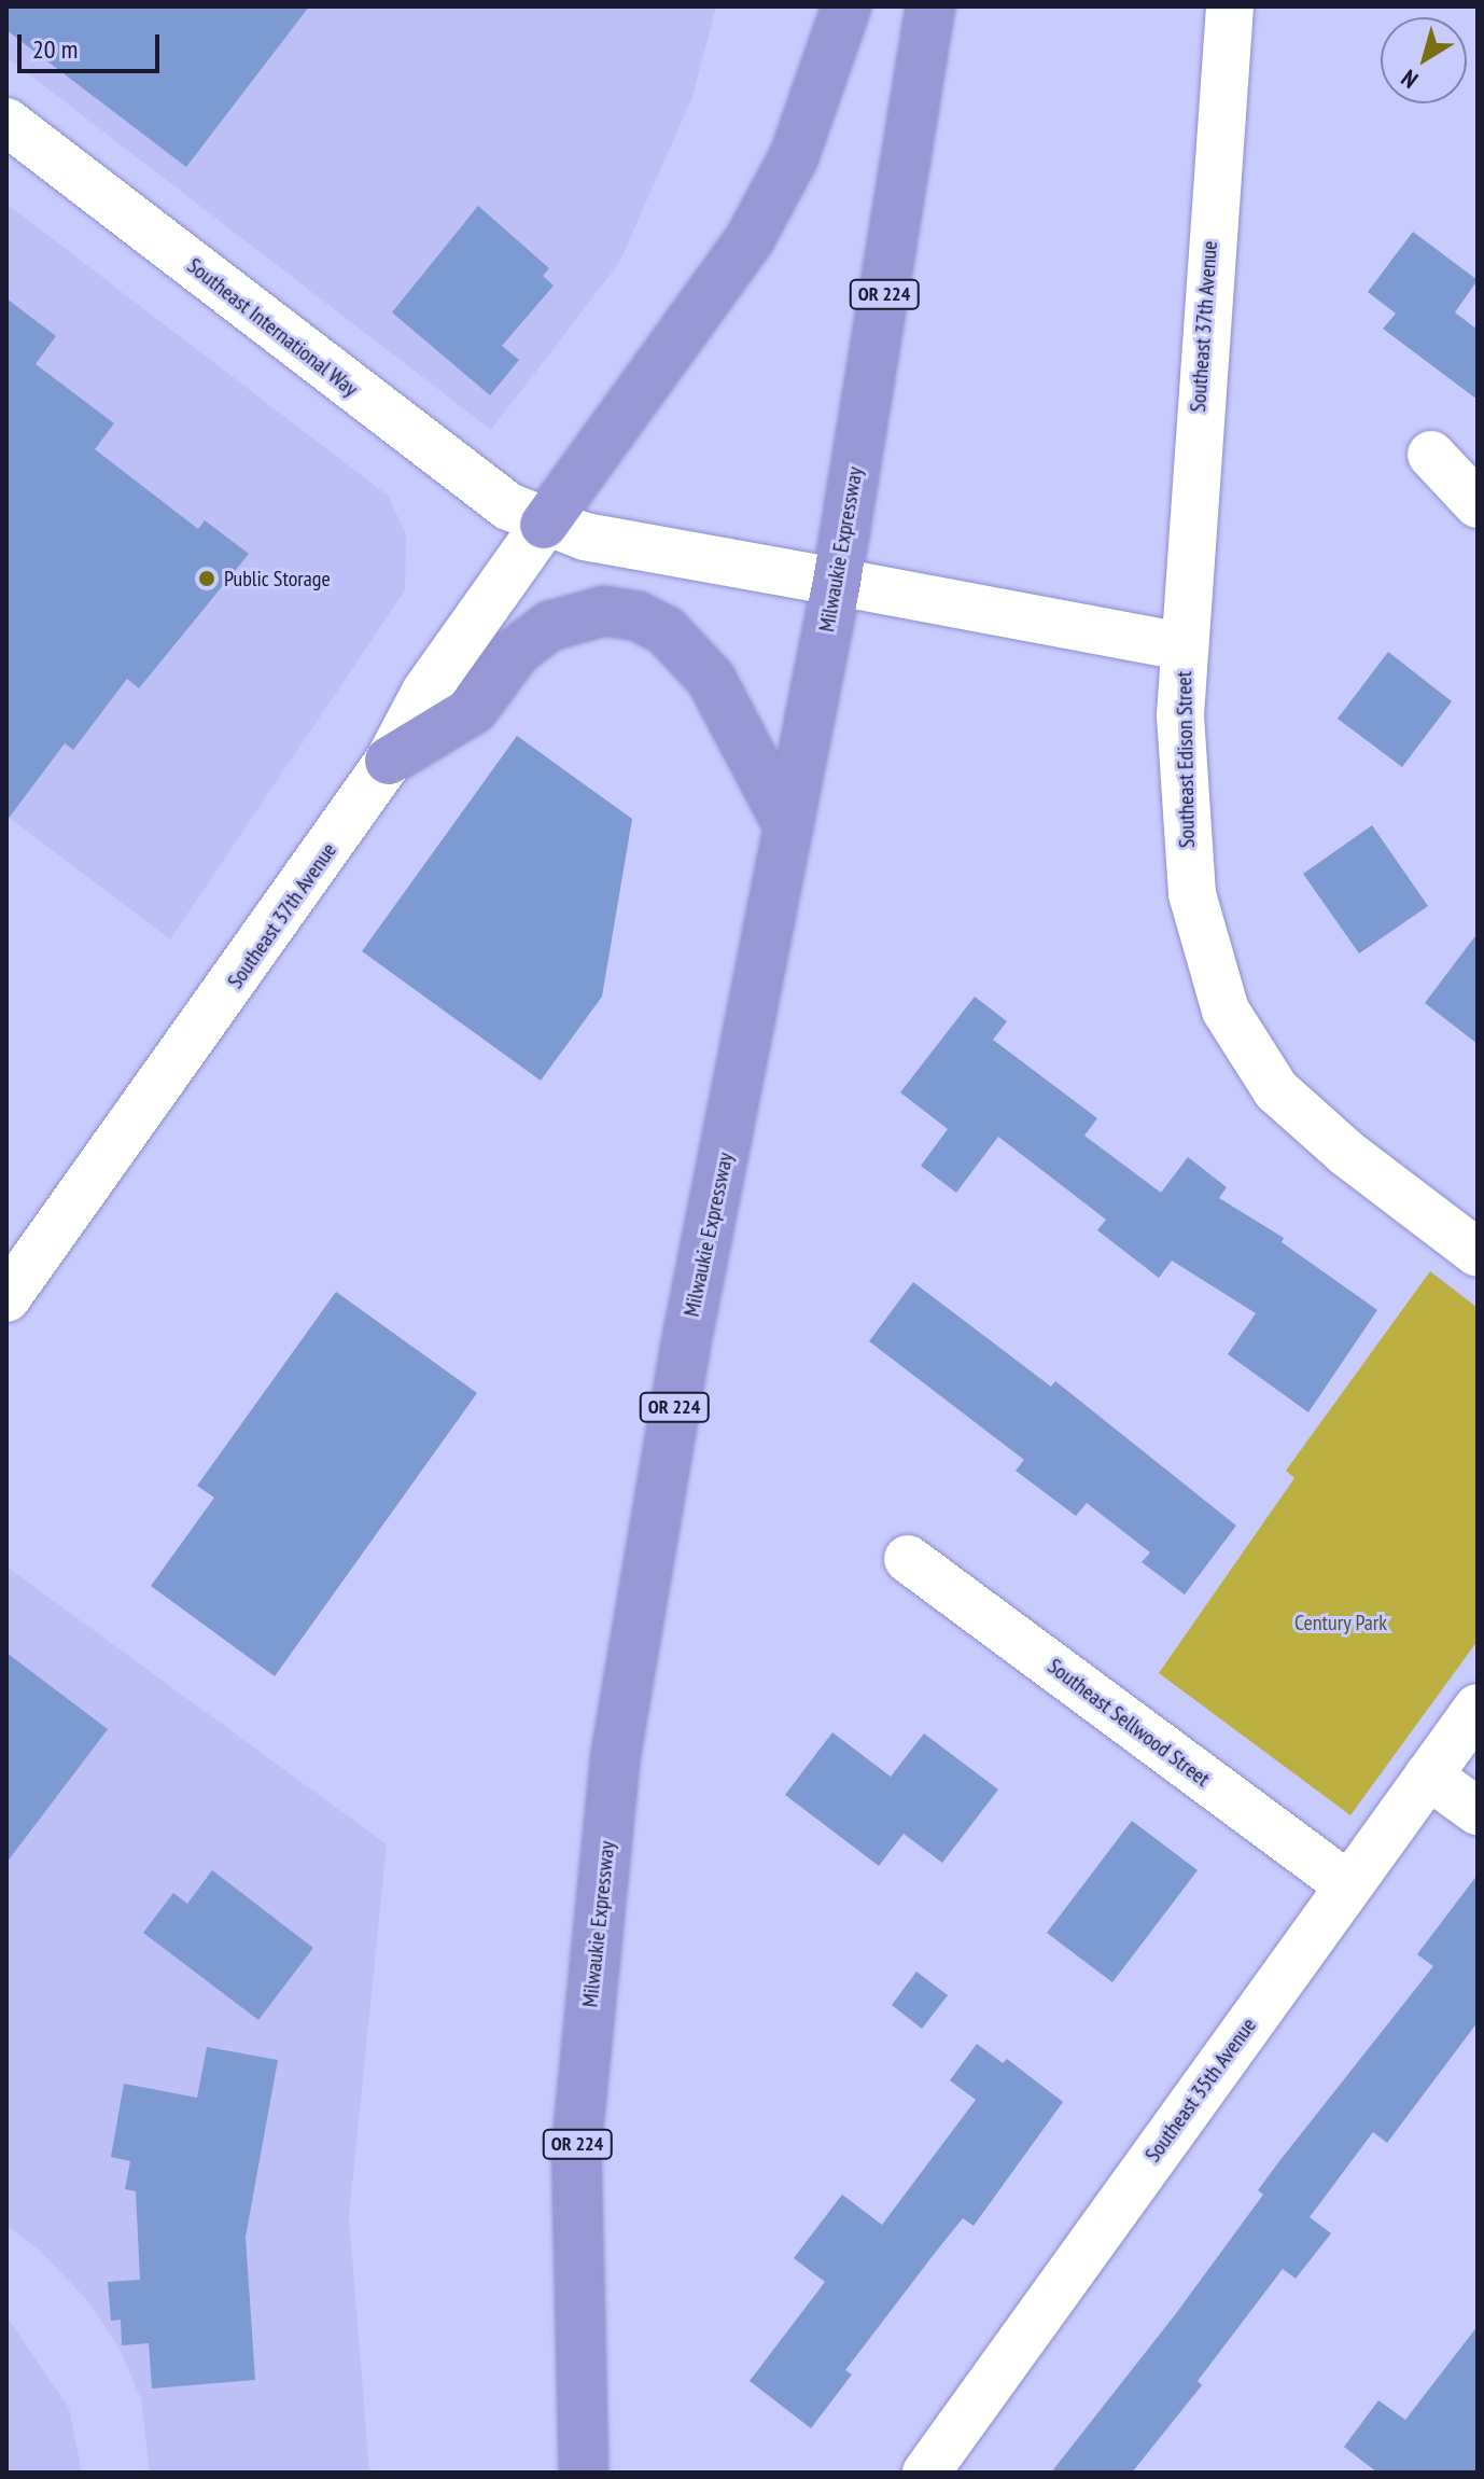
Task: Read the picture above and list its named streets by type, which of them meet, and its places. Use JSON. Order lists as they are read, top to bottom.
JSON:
{
  "streets": {
    "highway": ["OR 224", "Milwaukie Expressway"],
    "street": [
      "Southeast 37th Avenue",
      "Southeast International Way",
      "Southeast Edison Street",
      "Southeast Sellwood Street",
      "Southeast 35th Avenue"
    ]
  },
  "crossings": [
    ["Southeast 37th Avenue", "Southeast International Way"],
    ["Southeast 37th Avenue", "Southeast Edison Street"],
    ["Southeast International Way", "Southeast Edison Street"],
    ["Milwaukie Expressway", "Southeast Edison Street"],
    ["Southeast Sellwood Street", "Southeast 35th Avenue"]
  ],
  "parks": ["Century Park"],
  "places": ["Public Storage"],
  "scale_bar": "20 m",
  "north": "bottom left"
}
